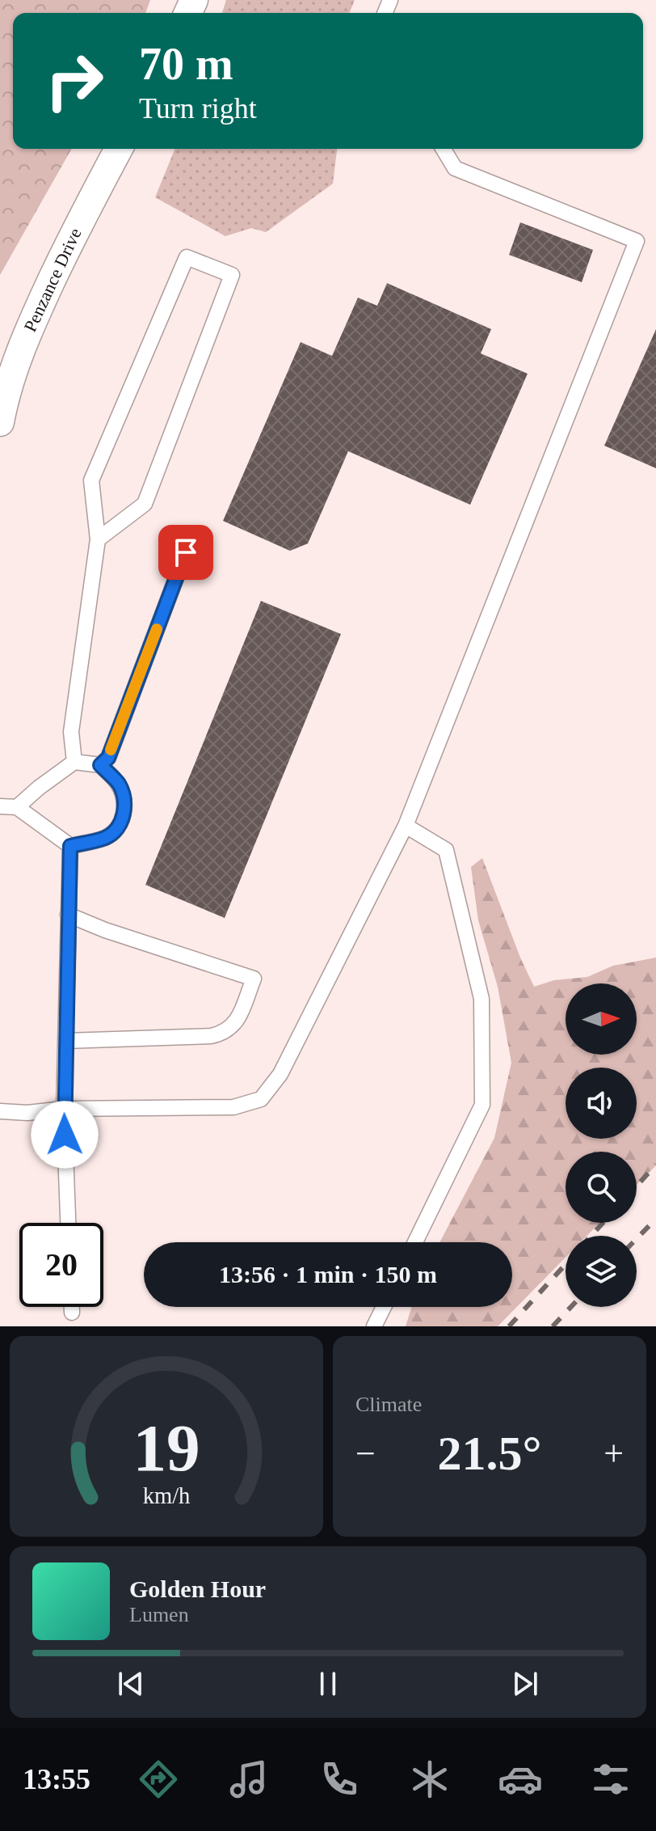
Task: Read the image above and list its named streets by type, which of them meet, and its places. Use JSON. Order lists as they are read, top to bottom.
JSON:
{
  "streets": {
    "street": ["Penzance Drive"]
  },
  "north": "right",
  "page": {
    "turn": ["70 m", "Turn right"],
    "limit": "20",
    "trip": "13:56 · 1 min · 150 m",
    "tile": "Climate",
    "heat": ["−", "21.5°", "+"],
    "song": ["Golden Hour", "Lumen"],
    "tabs": "13:55",
    "gauge": ["19", "km/h"]
  }
}
